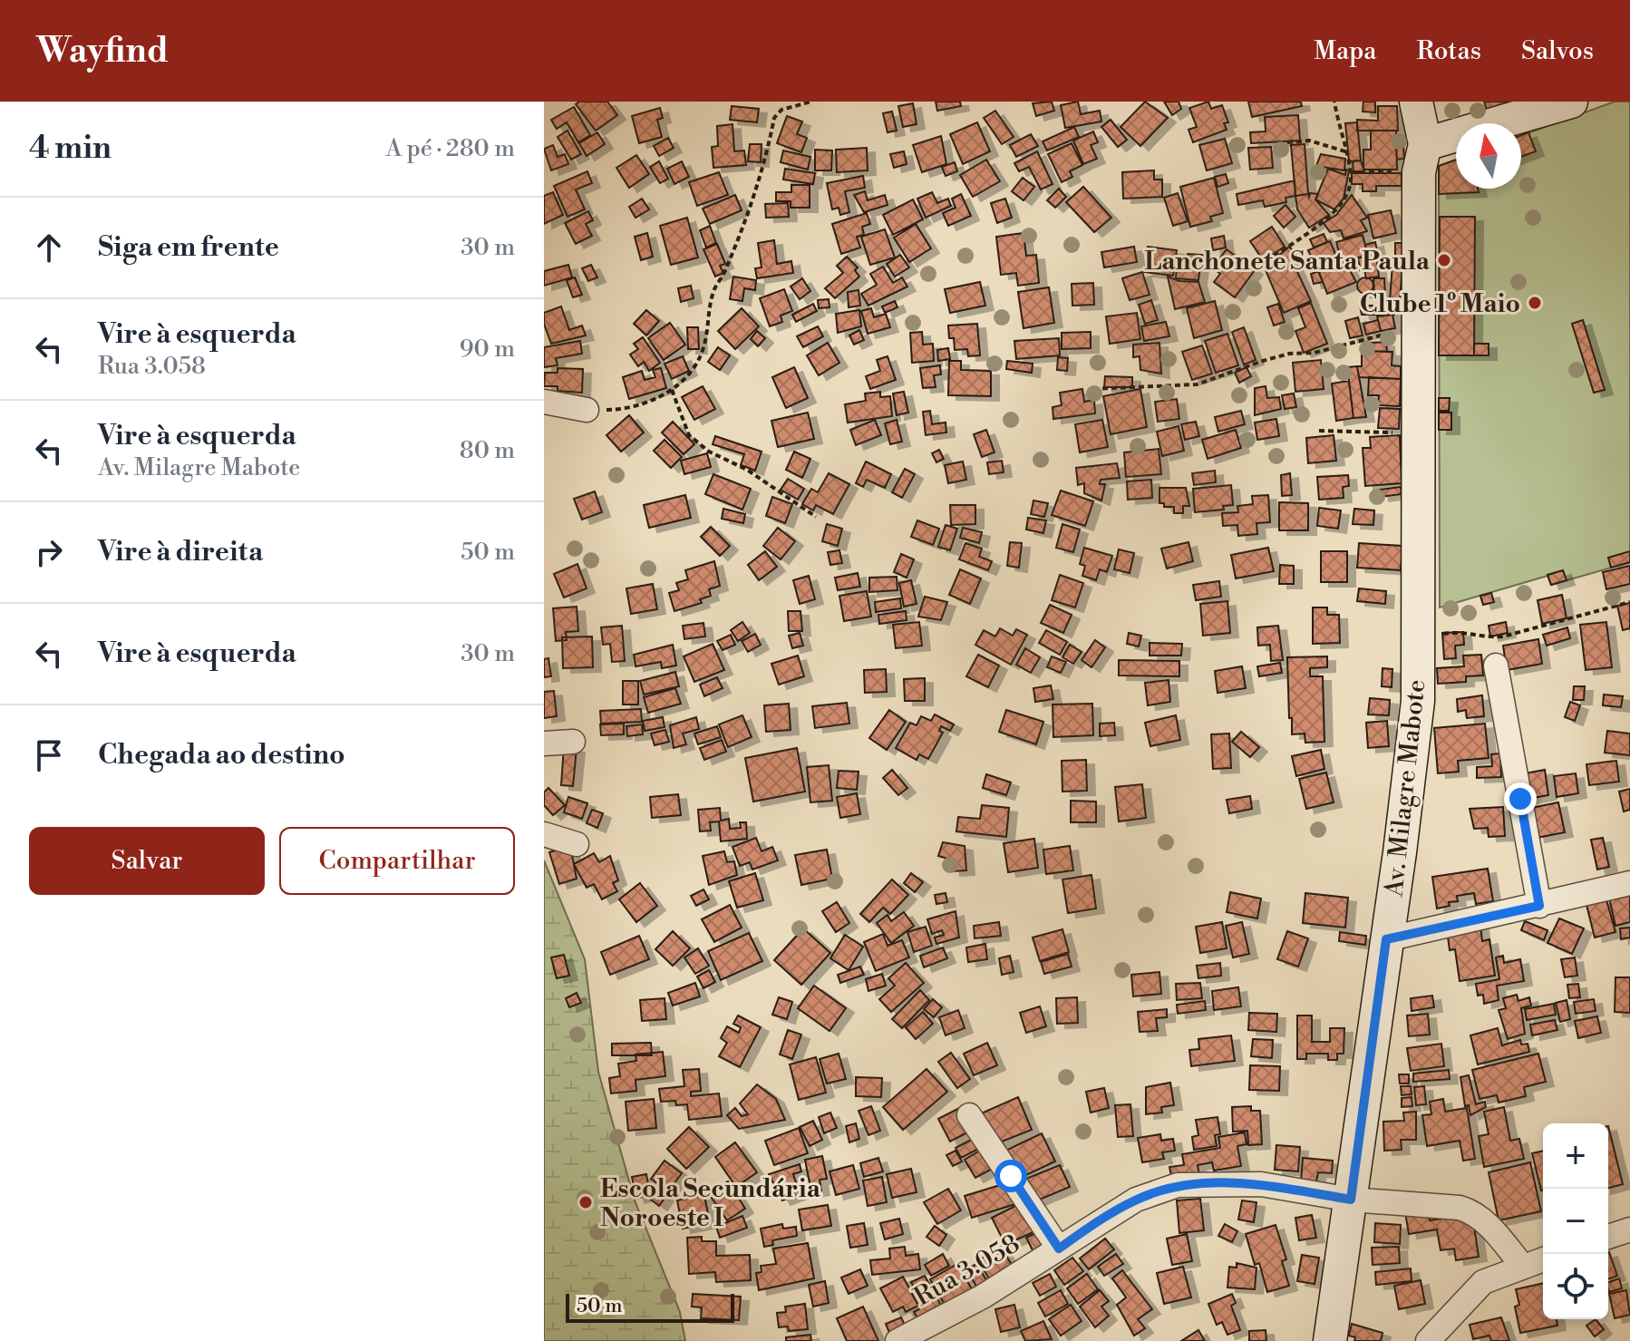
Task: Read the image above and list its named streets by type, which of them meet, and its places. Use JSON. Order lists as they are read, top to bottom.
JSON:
{
  "streets": {
    "street": ["Av. Milagre Mabote", "Rua 3.058"]
  },
  "crossings": [
    ["Av. Milagre Mabote", "Rua 3.058"]
  ],
  "places": ["Lanchonete Santa Paula", "Clube 1º Maio", "Escola Secundária Noroeste I"],
  "scale_bar": "50 m",
  "north": "top",
  "page": {
    "header": "Wayfind",
    "nav": ["Mapa", "Rotas", "Salvos"],
    "heading": ["4 min", "A pé · 280 m"],
    "list": [
      ["Siga em frente", "30 m"],
      ["Vire à esquerda", "Rua 3.058", "90 m"],
      ["Vire à esquerda", "Av. Milagre Mabote", "80 m"],
      ["Vire à direita", "50 m"],
      ["Vire à esquerda", "30 m"],
      "Chegada ao destino"
    ],
    "buttons": ["Salvar", "Compartilhar"],
    "map_buttons": ["+", "−"],
    "scale": "50 m"
  }
}
